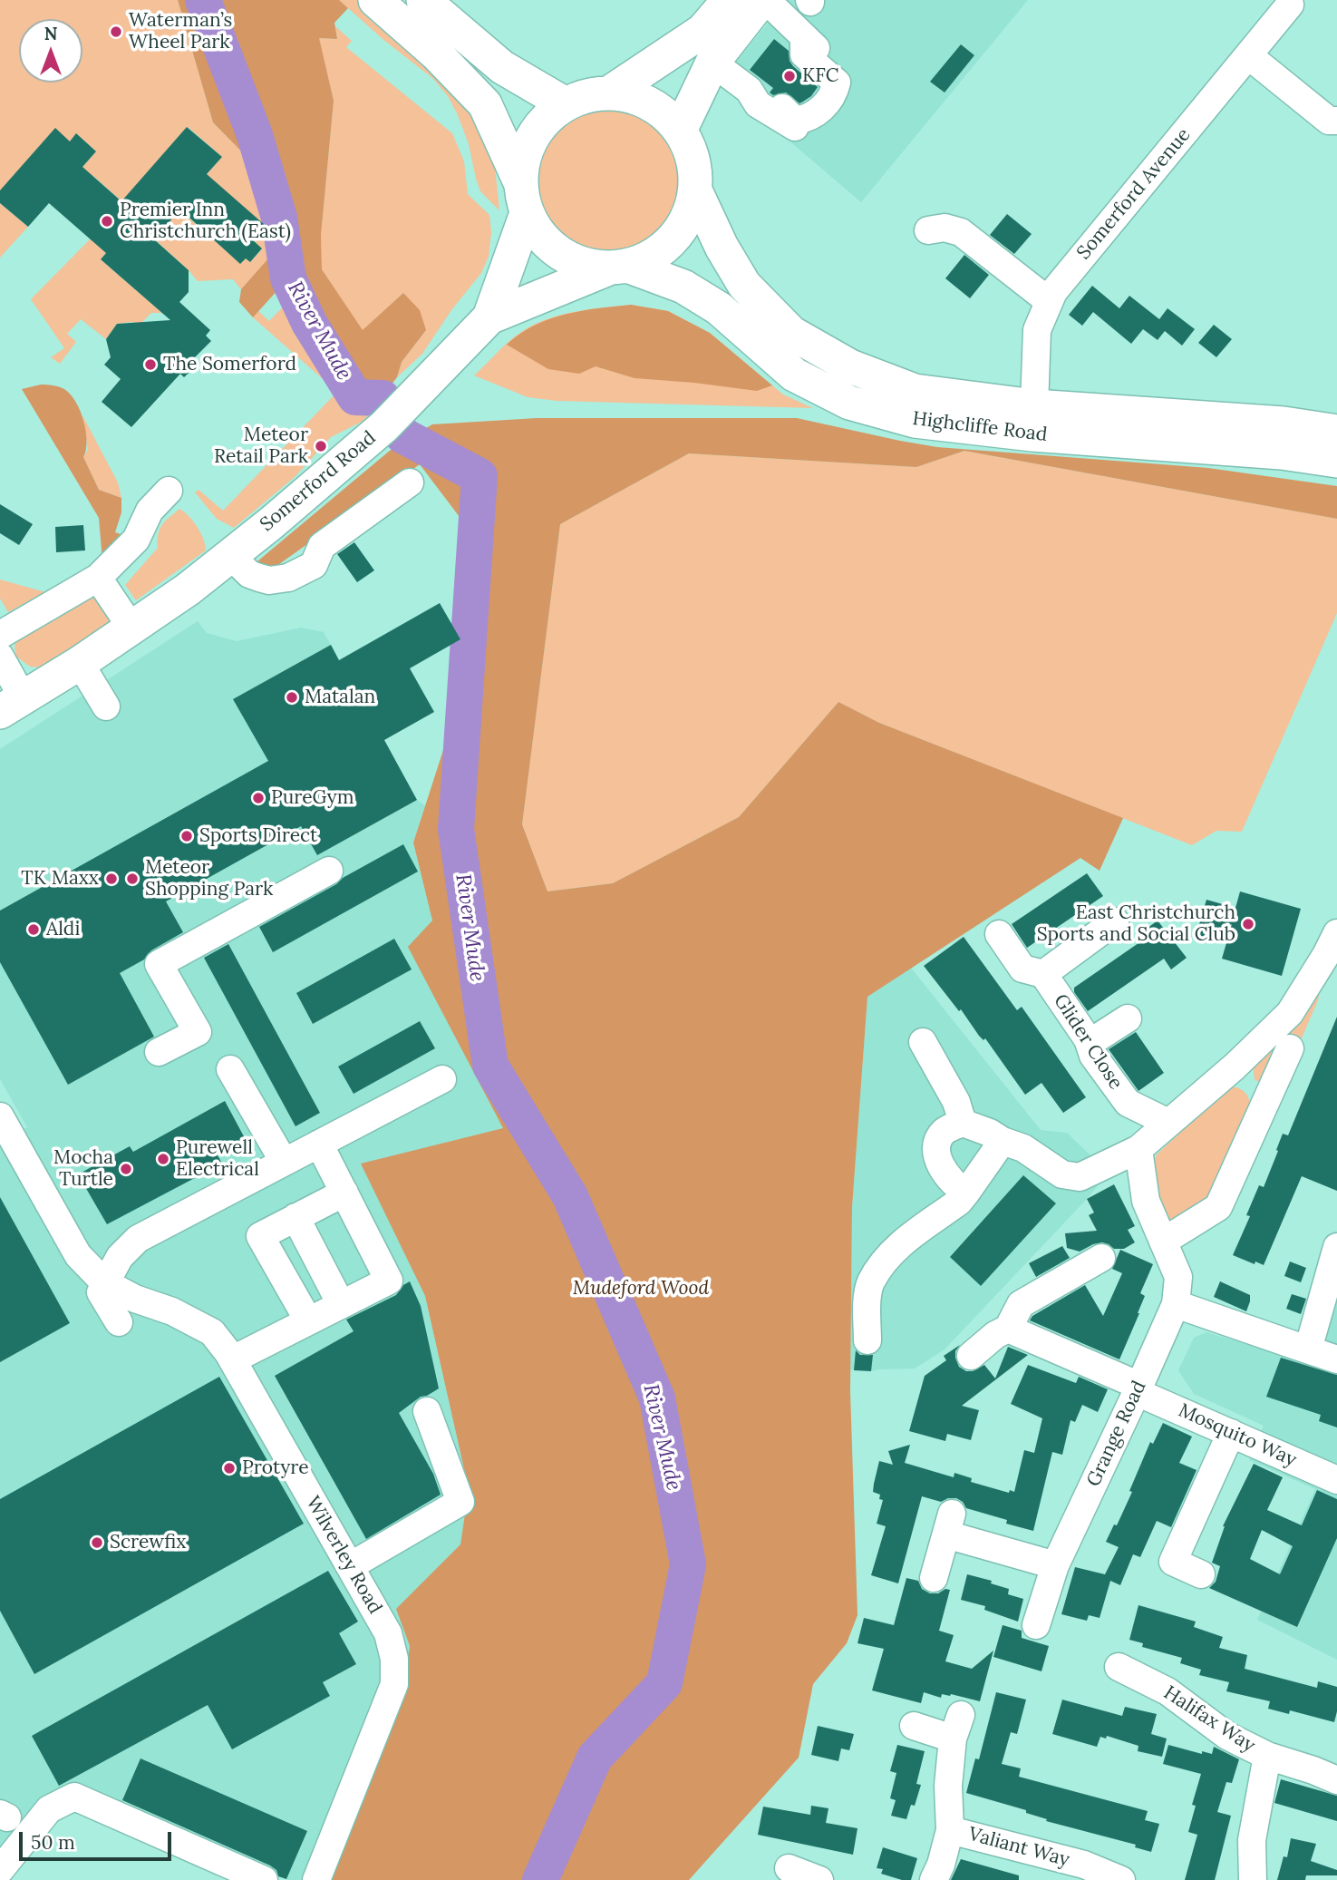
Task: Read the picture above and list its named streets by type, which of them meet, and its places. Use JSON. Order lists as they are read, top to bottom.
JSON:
{
  "streets": {
    "main road": ["Highcliffe Road", "Somerford Road"],
    "street": [
      "Somerford Avenue",
      "Glider Close",
      "Grange Road",
      "Mosquito Way",
      "Wilverley Road",
      "Halifax Way",
      "Valiant Way"
    ]
  },
  "crossings": [
    ["Somerford Avenue", "Highcliffe Road"],
    ["Highcliffe Road", "Somerford Road"],
    ["Grange Road", "Mosquito Way"]
  ],
  "water": ["River Mude"],
  "parks": ["Mudeford Wood"],
  "places": [
    "Waterman’s Wheel Park",
    "KFC",
    "Premier Inn Christchurch (East)",
    "The Somerford",
    "Meteor Retail Park",
    "Matalan",
    "PureGym",
    "Sports Direct",
    "TK Maxx",
    "Meteor Shopping Park",
    "East Christchurch Sports and Social Club",
    "Aldi",
    "Purewell Electrical",
    "Mocha Turtle",
    "Protyre",
    "Screwfix"
  ],
  "scale_bar": "50 m",
  "north": "top"
}
